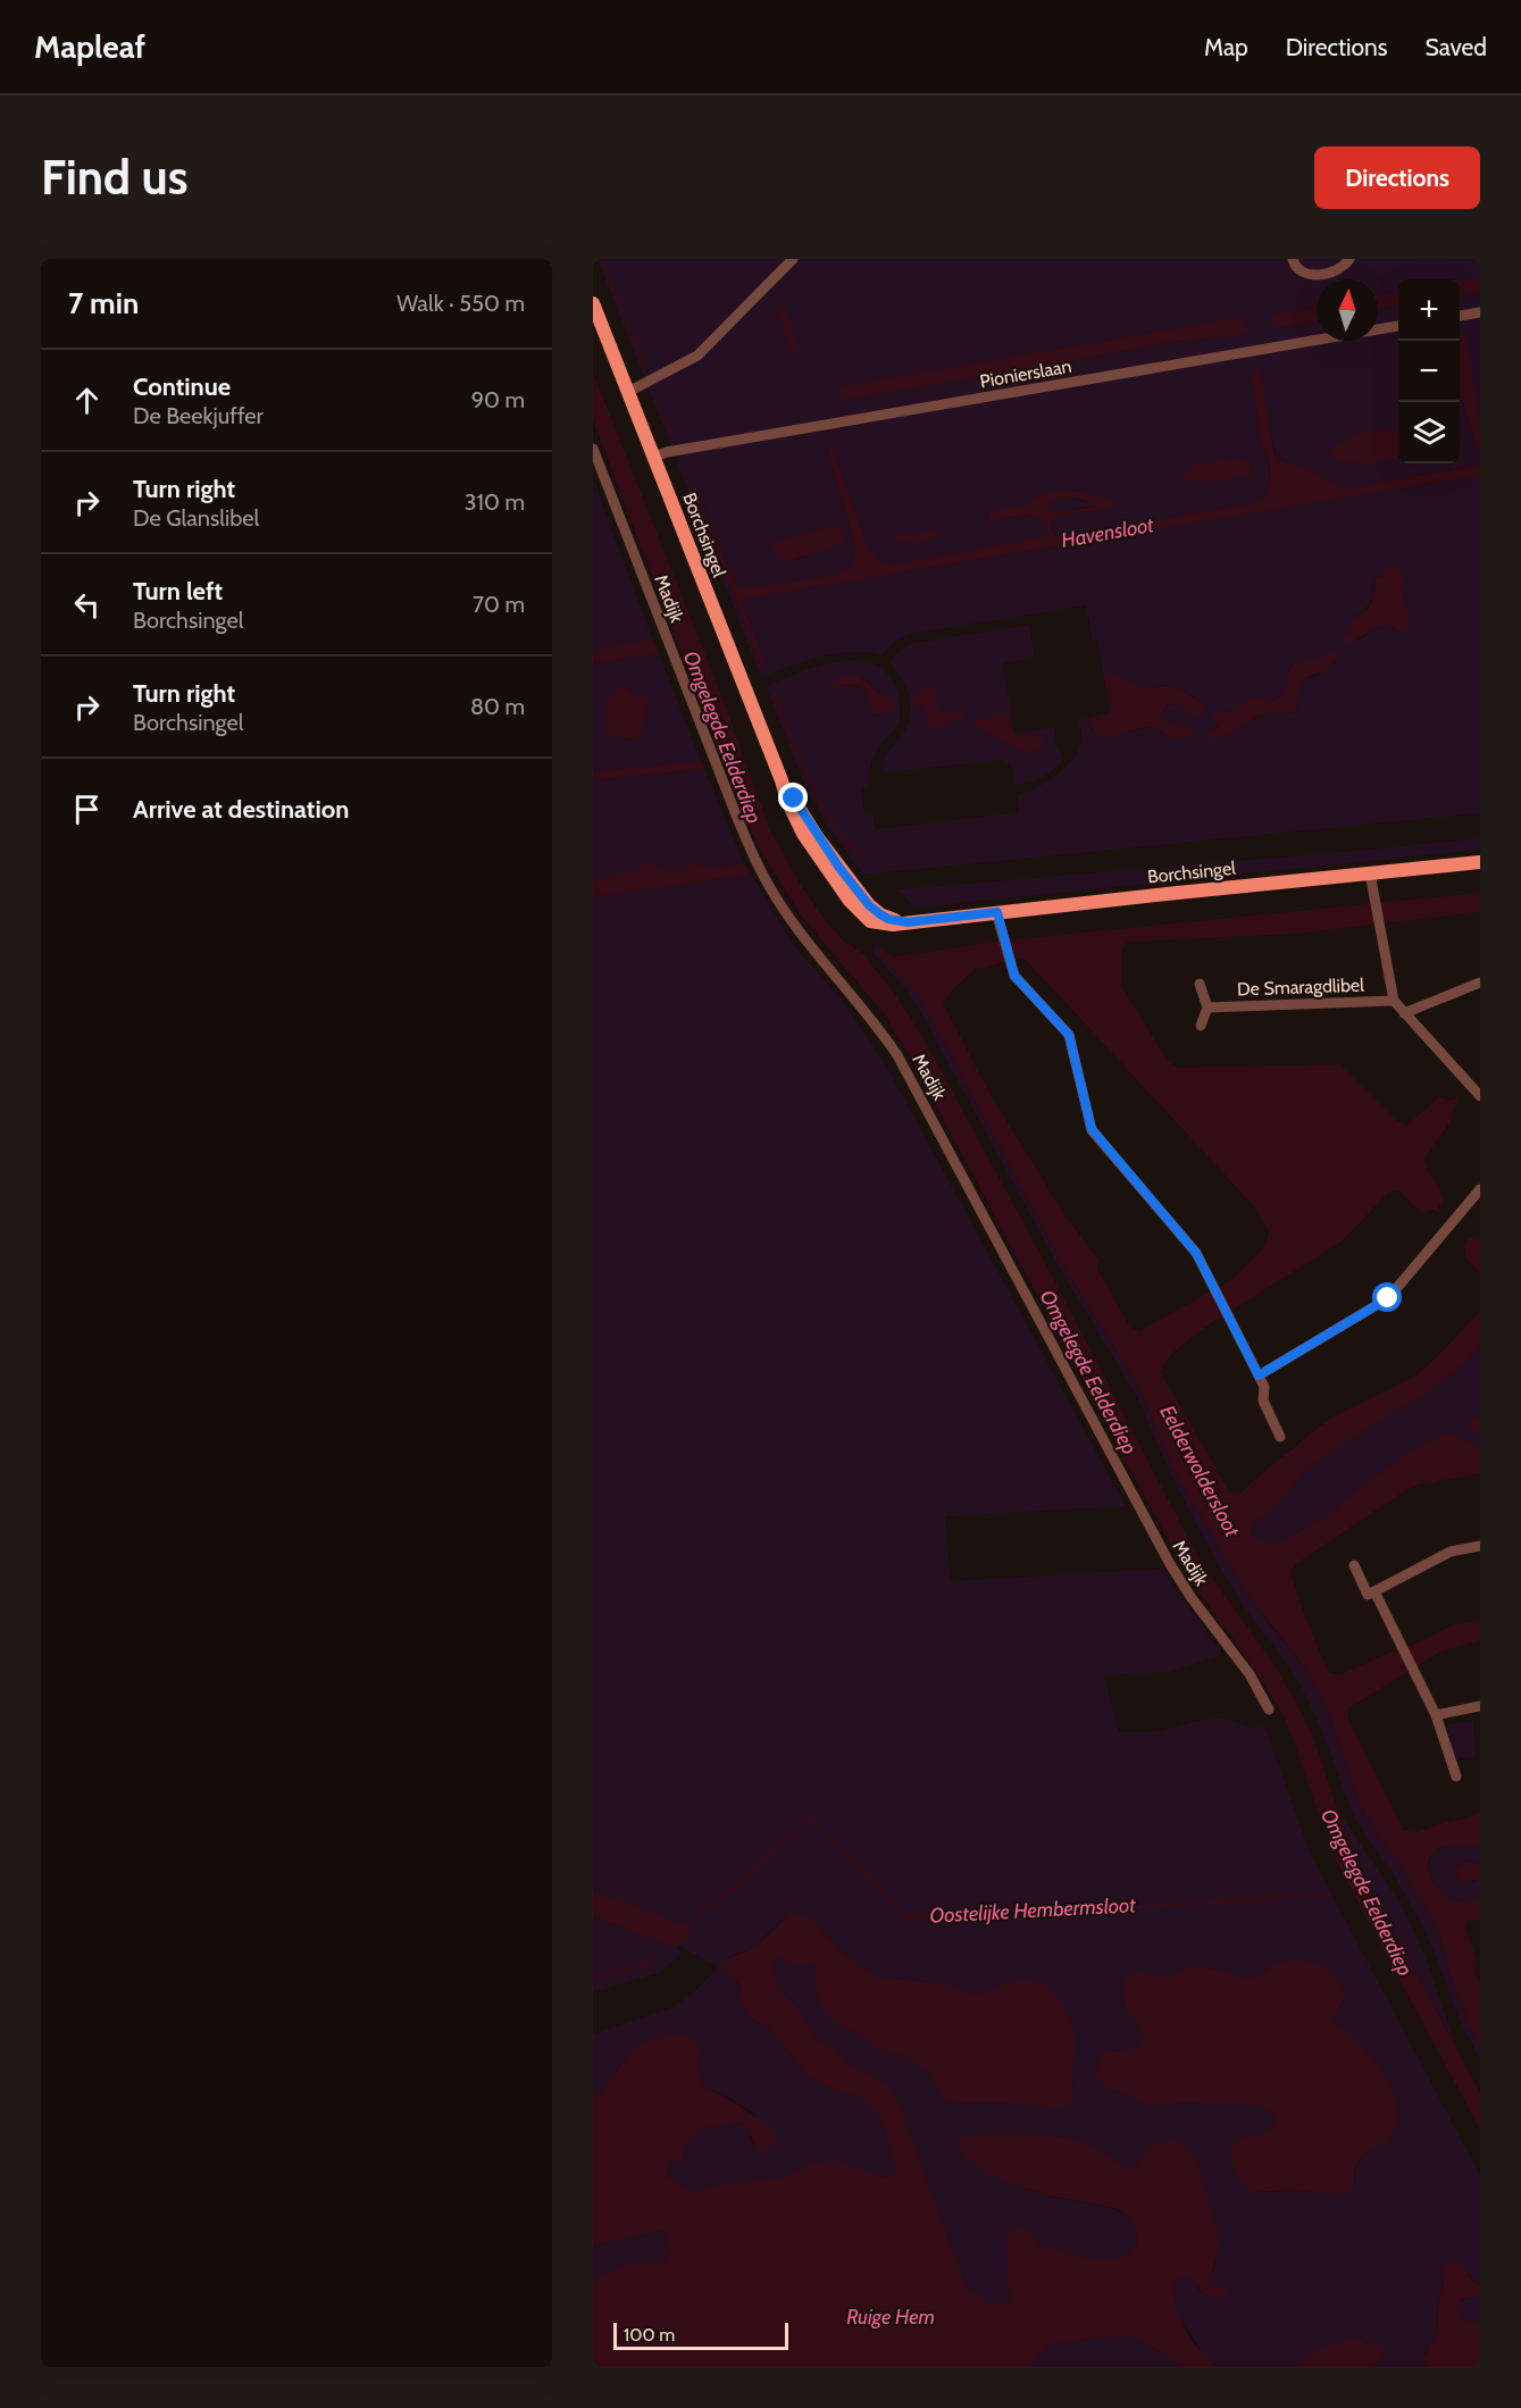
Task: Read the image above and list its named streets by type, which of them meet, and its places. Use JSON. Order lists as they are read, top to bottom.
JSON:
{
  "streets": {
    "main road": ["Borchsingel"],
    "street": ["Pionierslaan", "Madijk", "De Smaragdlibel"]
  },
  "crossings": [
    ["Pionierslaan", "Borchsingel"],
    ["Borchsingel", "De Smaragdlibel"]
  ],
  "water": [
    "Havensloot",
    "Omgelegde Eelderdiep",
    "Eelderwoldersloot",
    "Oostelijke Hembermsloot",
    "Ruige Hem"
  ],
  "scale_bar": "100 m",
  "north": "top",
  "page": {
    "header": "Mapleaf",
    "nav": ["Map", "Directions", "Saved"],
    "buttons": "Directions",
    "title": "Find us",
    "heading": ["7 min", "Walk · 550 m"],
    "map_buttons": ["+", "−"],
    "list": [
      ["Continue", "De Beekjuffer", "90 m"],
      ["Turn right", "De Glanslibel", "310 m"],
      ["Turn left", "Borchsingel", "70 m"],
      ["Turn right", "Borchsingel", "80 m"],
      "Arrive at destination"
    ],
    "scale": "100 m"
  }
}
